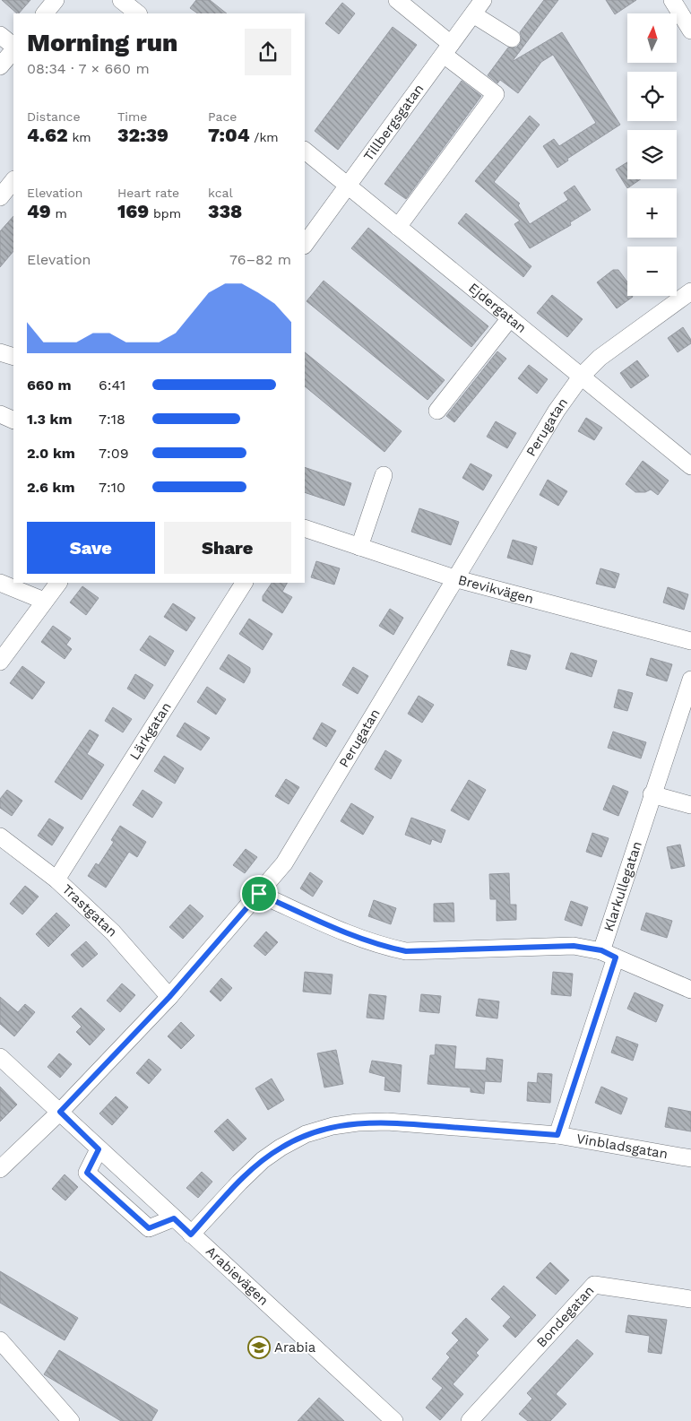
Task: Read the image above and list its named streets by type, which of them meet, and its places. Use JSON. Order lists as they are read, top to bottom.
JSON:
{
  "streets": {
    "street": [
      "Tillbergsgatan",
      "Ejdergatan",
      "Perugatan",
      "Brevikvägen",
      "Lärkgatan",
      "Klarkullegatan",
      "Trastgatan",
      "Vinbladsgatan",
      "Arabievägen",
      "Bondegatan"
    ]
  },
  "crossings": [
    ["Tillbergsgatan", "Ejdergatan"],
    ["Ejdergatan", "Perugatan"],
    ["Perugatan", "Brevikvägen"],
    ["Perugatan", "Trastgatan"],
    ["Perugatan", "Arabievägen"],
    ["Lärkgatan", "Trastgatan"],
    ["Klarkullegatan", "Vinbladsgatan"],
    ["Vinbladsgatan", "Arabievägen"]
  ],
  "places": {
    "school or university": ["Arabia"]
  },
  "north": "top",
  "page": {
    "map_buttons": ["+", "−"],
    "heading": ["Morning run", "08:34 · 7 × 660 m"],
    "stats": [
      ["Distance", "4.62 km"],
      ["Time", "32:39"],
      ["Pace", "7:04 /km"],
      ["Elevation", "49 m"],
      ["Heart rate", "169 bpm"],
      ["kcal", "338"]
    ],
    "chart": ["Elevation", "76–82 m"],
    "list": [
      {
        "name": "660 m",
        "note": "6:41"
      },
      {
        "name": "1.3 km",
        "note": "7:18"
      },
      {
        "name": "2.0 km",
        "note": "7:09"
      },
      {
        "name": "2.6 km",
        "note": "7:10"
      }
    ],
    "buttons": ["Save", "Share"]
  }
}
